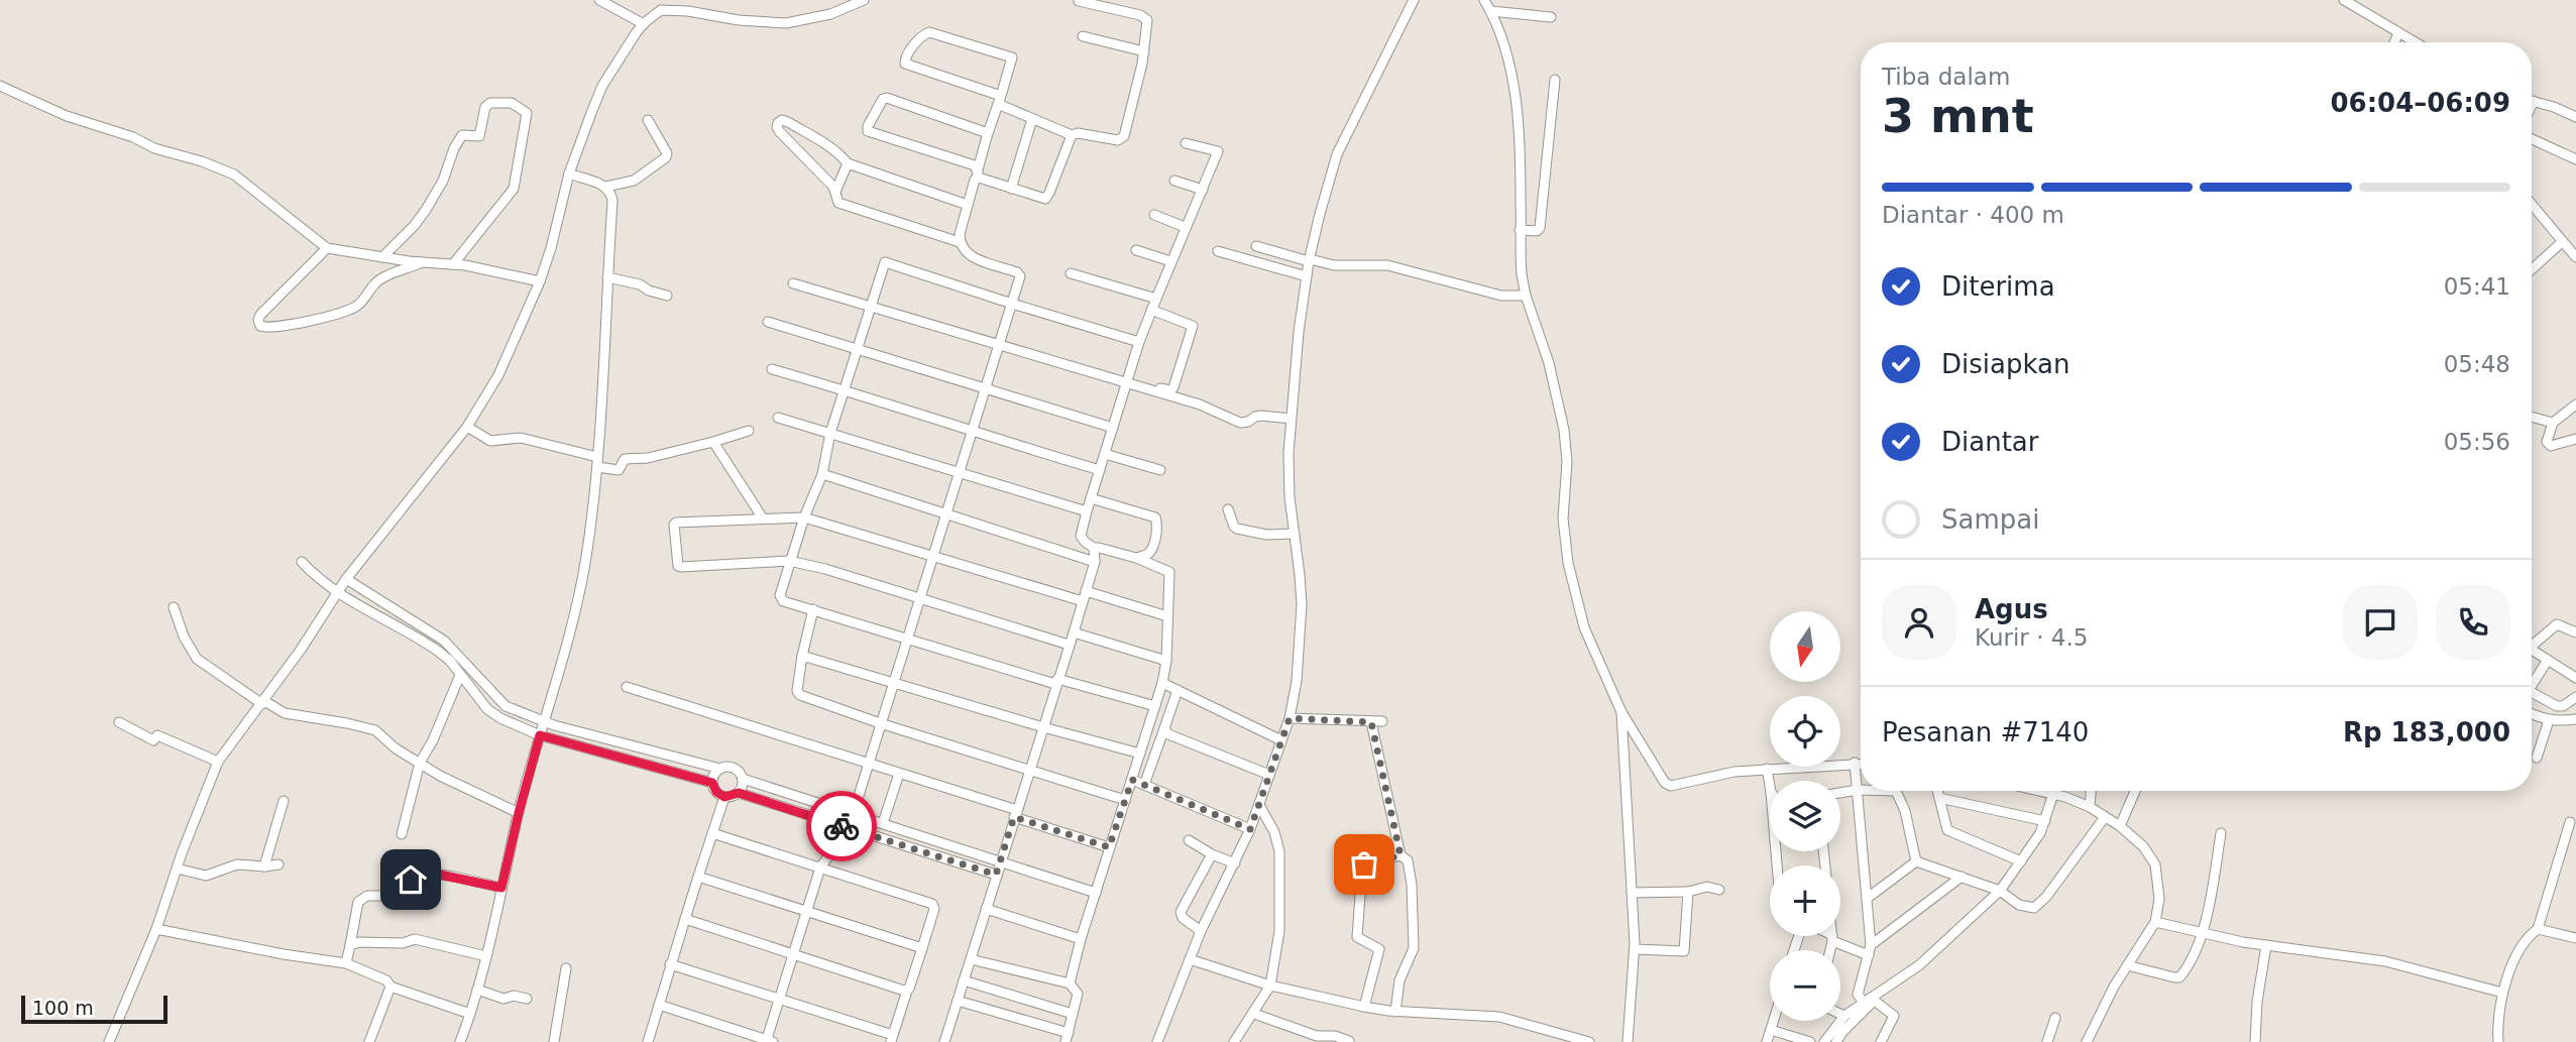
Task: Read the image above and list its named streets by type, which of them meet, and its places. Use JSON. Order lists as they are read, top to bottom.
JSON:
{
  "scale_bar": "100 m",
  "north": "bottom",
  "page": {
    "heading": ["3 mnt", "Tiba dalam", "06:04–06:09"],
    "panel": [
      "Agus",
      "Kurir · 4.5",
      "Pesanan #7140",
      "Rp 183,000"
    ],
    "bar": "Diantar · 400 m",
    "list": [
      ["Diterima", "05:41"],
      ["Disiapkan", "05:48"],
      ["Diantar", "05:56"],
      "Sampai"
    ],
    "map_buttons": ["+", "−"],
    "scale": "100 m"
  }
}
